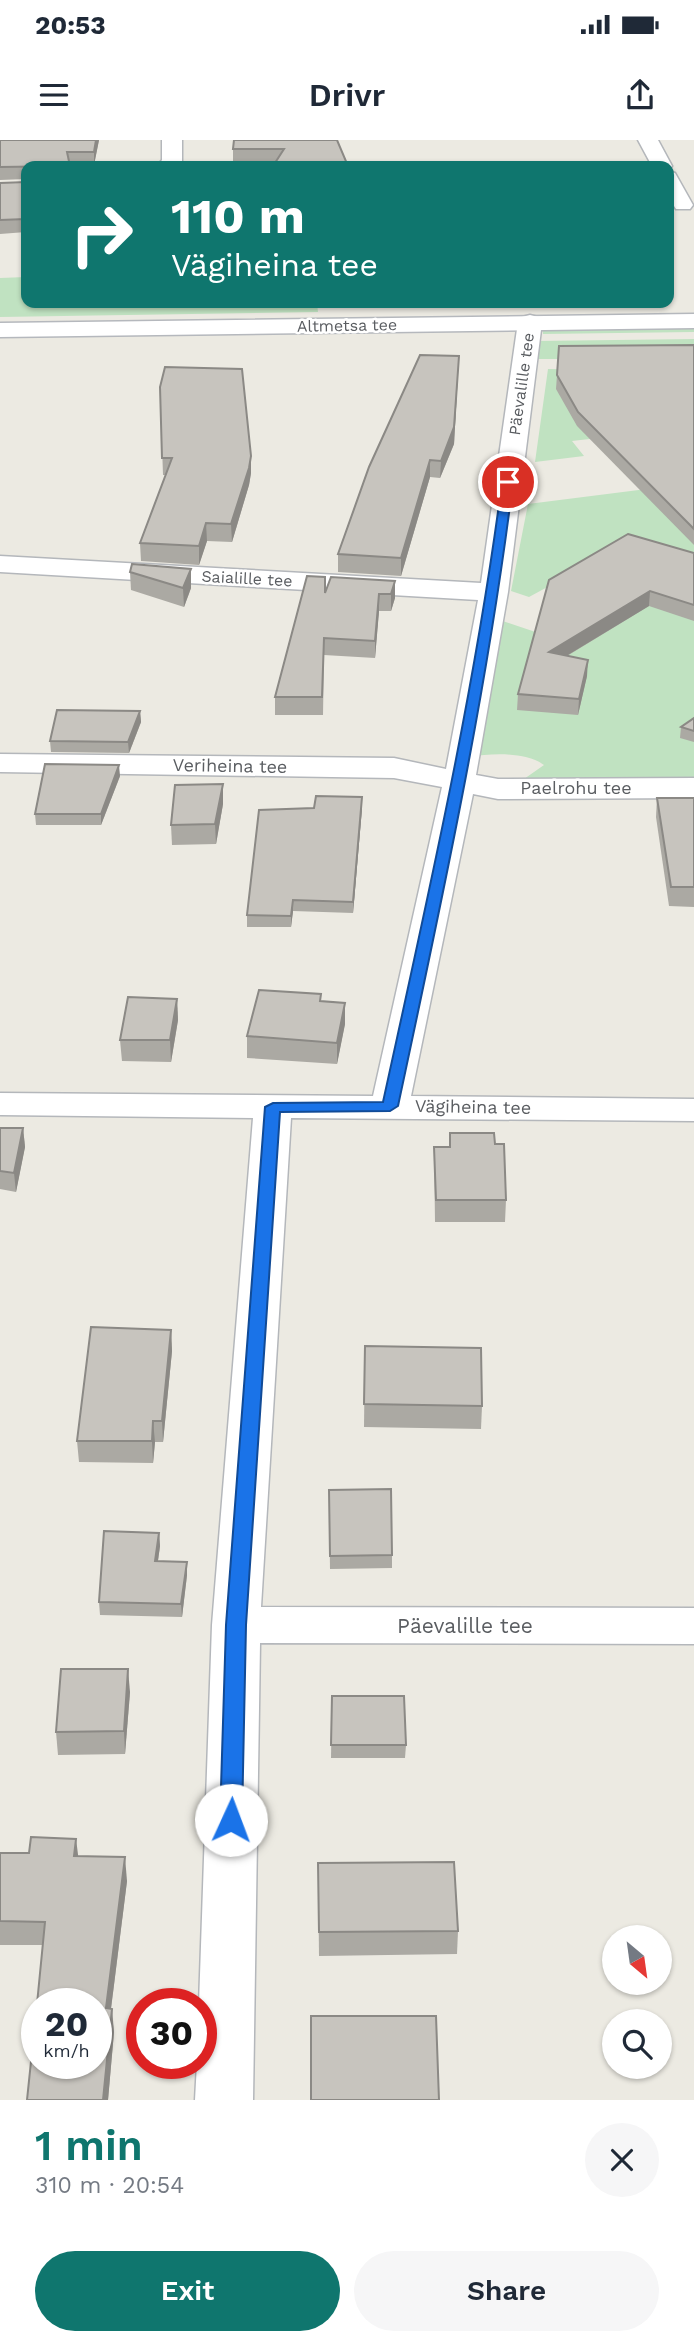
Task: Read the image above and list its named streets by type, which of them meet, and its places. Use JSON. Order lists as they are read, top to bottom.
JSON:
{
  "streets": {
    "street": [
      "Altmetsa tee",
      "Päevalille tee",
      "Saialille tee",
      "Veriheina tee",
      "Paelrohu tee",
      "Vägiheina tee"
    ]
  },
  "crossings": [
    ["Altmetsa tee", "Päevalille tee"],
    ["Päevalille tee", "Saialille tee"],
    ["Päevalille tee", "Veriheina tee"],
    ["Päevalille tee", "Paelrohu tee"],
    ["Päevalille tee", "Vägiheina tee"],
    ["Veriheina tee", "Paelrohu tee"]
  ],
  "north": "bottom right",
  "page": {
    "status": "20:53",
    "header": "Drivr",
    "turn": ["110 m", "Vägiheina tee"],
    "speed": "20 km/h",
    "limit": "30",
    "heading": ["1 min", "310 m · 20:54"],
    "buttons": ["Exit", "Share"]
  }
}
